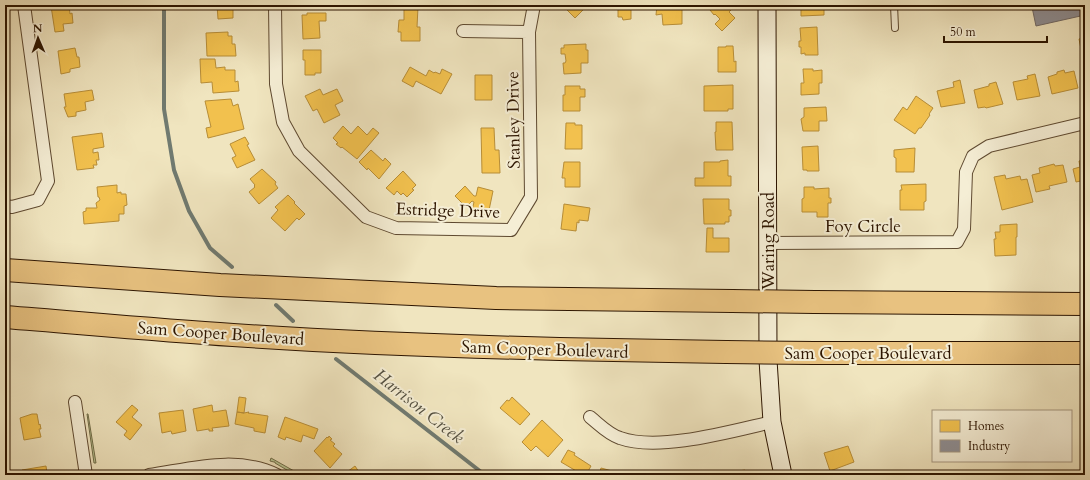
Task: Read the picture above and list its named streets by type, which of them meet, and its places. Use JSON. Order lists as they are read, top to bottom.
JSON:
{
  "streets": {
    "highway": ["Sam Cooper Boulevard"],
    "main road": ["Waring Road"],
    "street": ["Stanley Drive", "Estridge Drive", "Foy Circle"]
  },
  "crossings": [
    ["Stanley Drive", "Estridge Drive"],
    ["Foy Circle", "Waring Road"]
  ],
  "water": ["Harrison Creek"],
  "legend": ["Homes", "Industry"],
  "scale_bar": "50 m",
  "north": "top"
}
